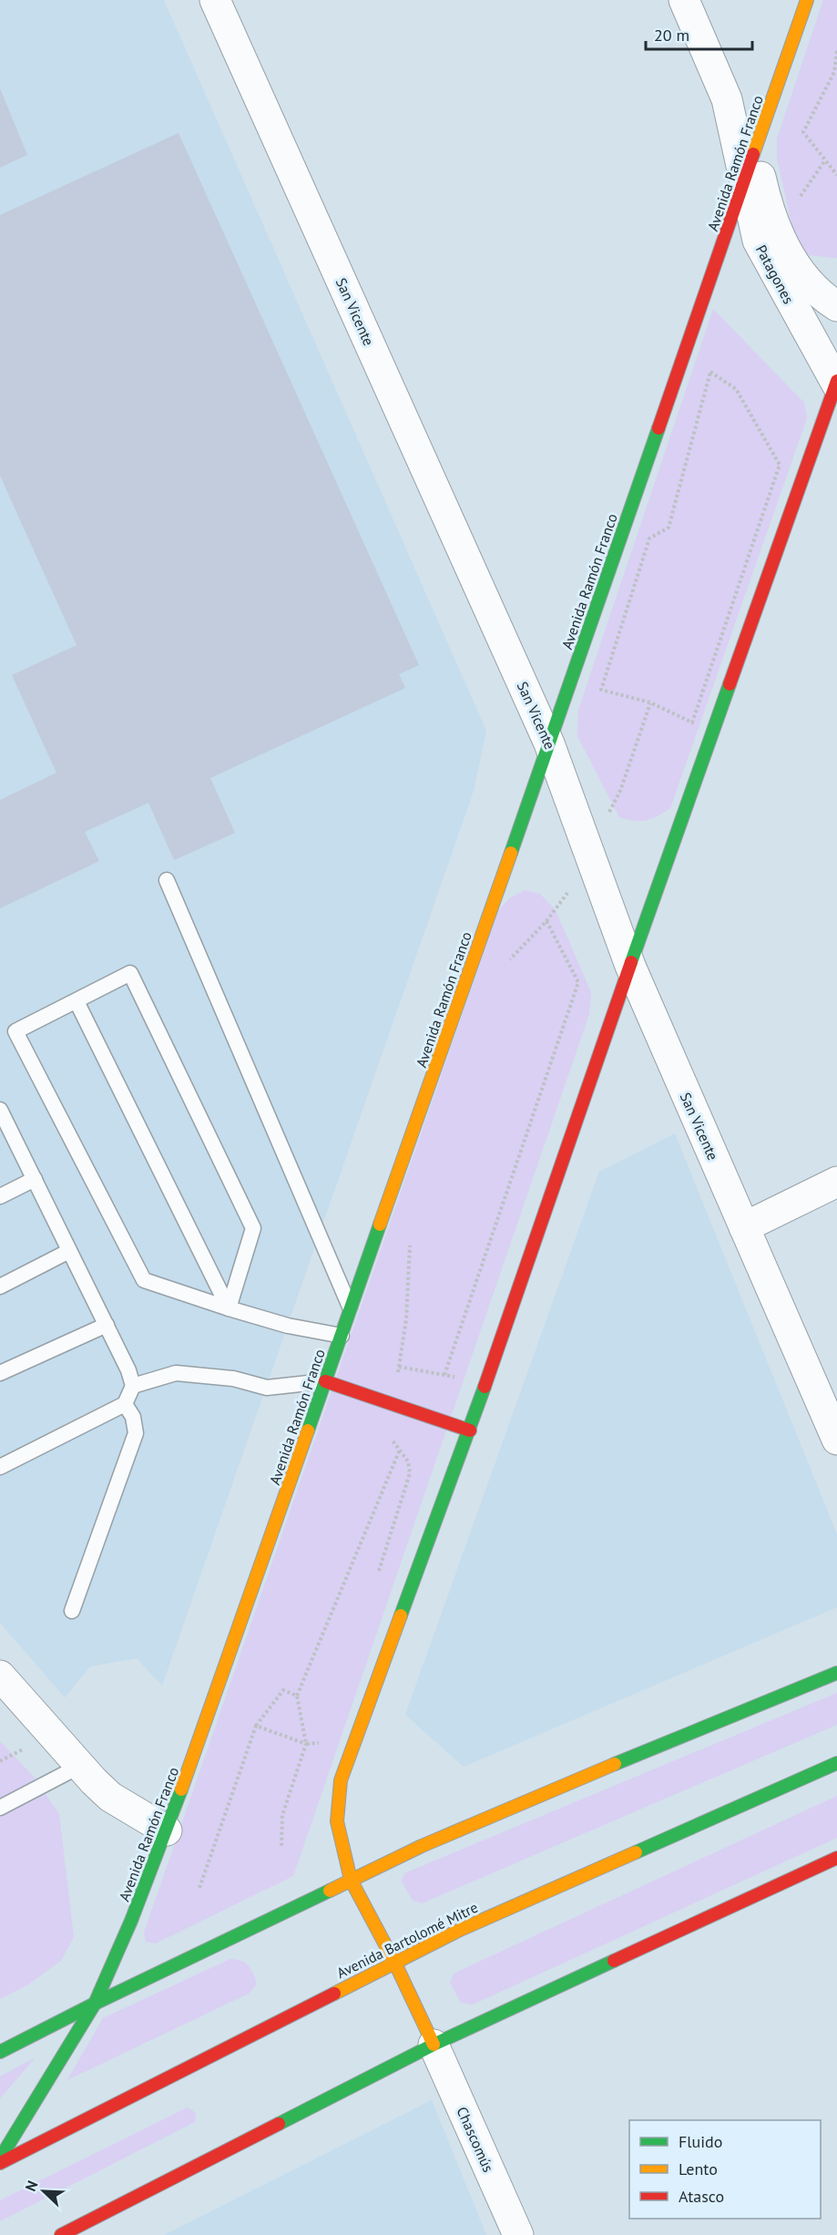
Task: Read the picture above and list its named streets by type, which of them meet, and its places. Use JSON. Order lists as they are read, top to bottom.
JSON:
{
  "streets": {
    "main road": ["Avenida Ramón Franco", "Avenida Bartolomé Mitre"],
    "street": ["Patagones", "San Vicente", "Chascomús"]
  },
  "crossings": [
    ["Avenida Ramón Franco", "Patagones"],
    ["Avenida Ramón Franco", "San Vicente"]
  ],
  "legend": ["Fluido", "Lento", "Atasco"],
  "scale_bar": "20 m",
  "north": "top left"
}
